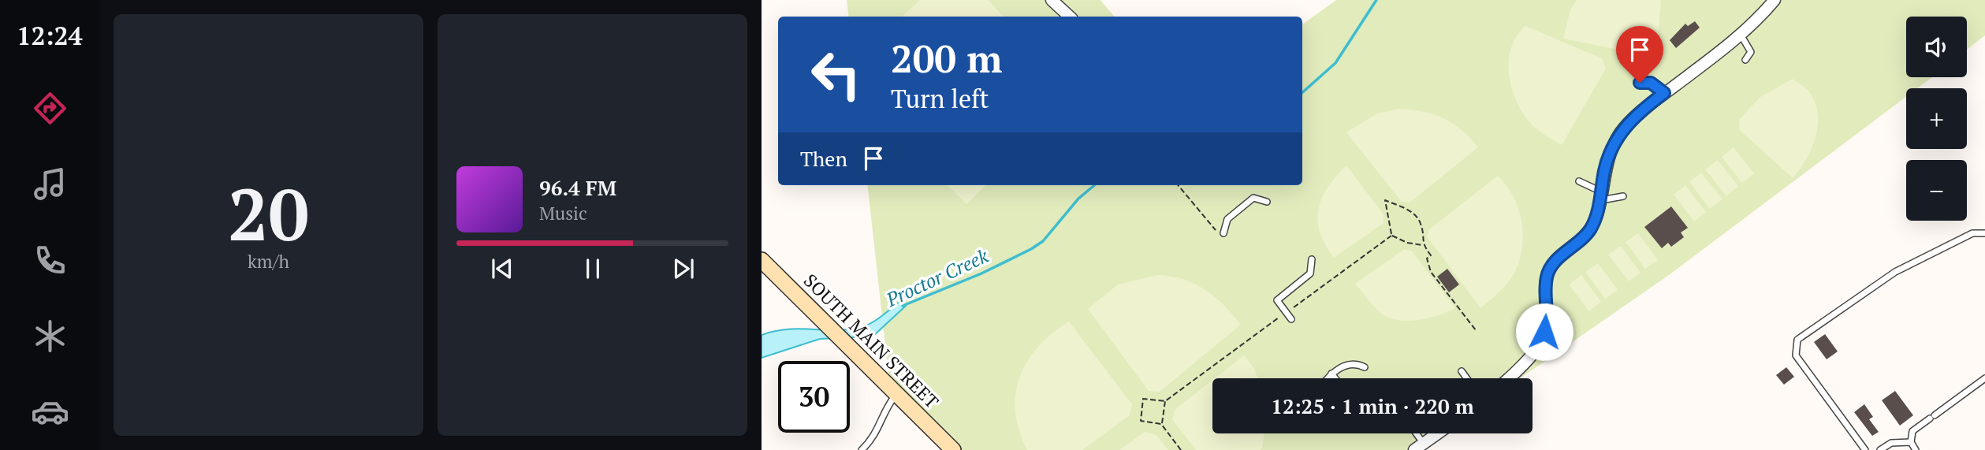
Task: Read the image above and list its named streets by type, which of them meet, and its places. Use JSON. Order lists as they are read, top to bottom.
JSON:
{
  "streets": {
    "main road": ["SOUTH MAIN STREET"]
  },
  "water": ["Proctor Creek"],
  "page": {
    "tabs": "12:24",
    "tile": ["20", "km/h"],
    "map_buttons": ["+", "−"],
    "turn": ["200 m", "Turn left"],
    "then": "Then",
    "song": ["96.4 FM", "Music"],
    "limit": "30",
    "trip": "12:25 · 1 min · 220 m"
  }
}
